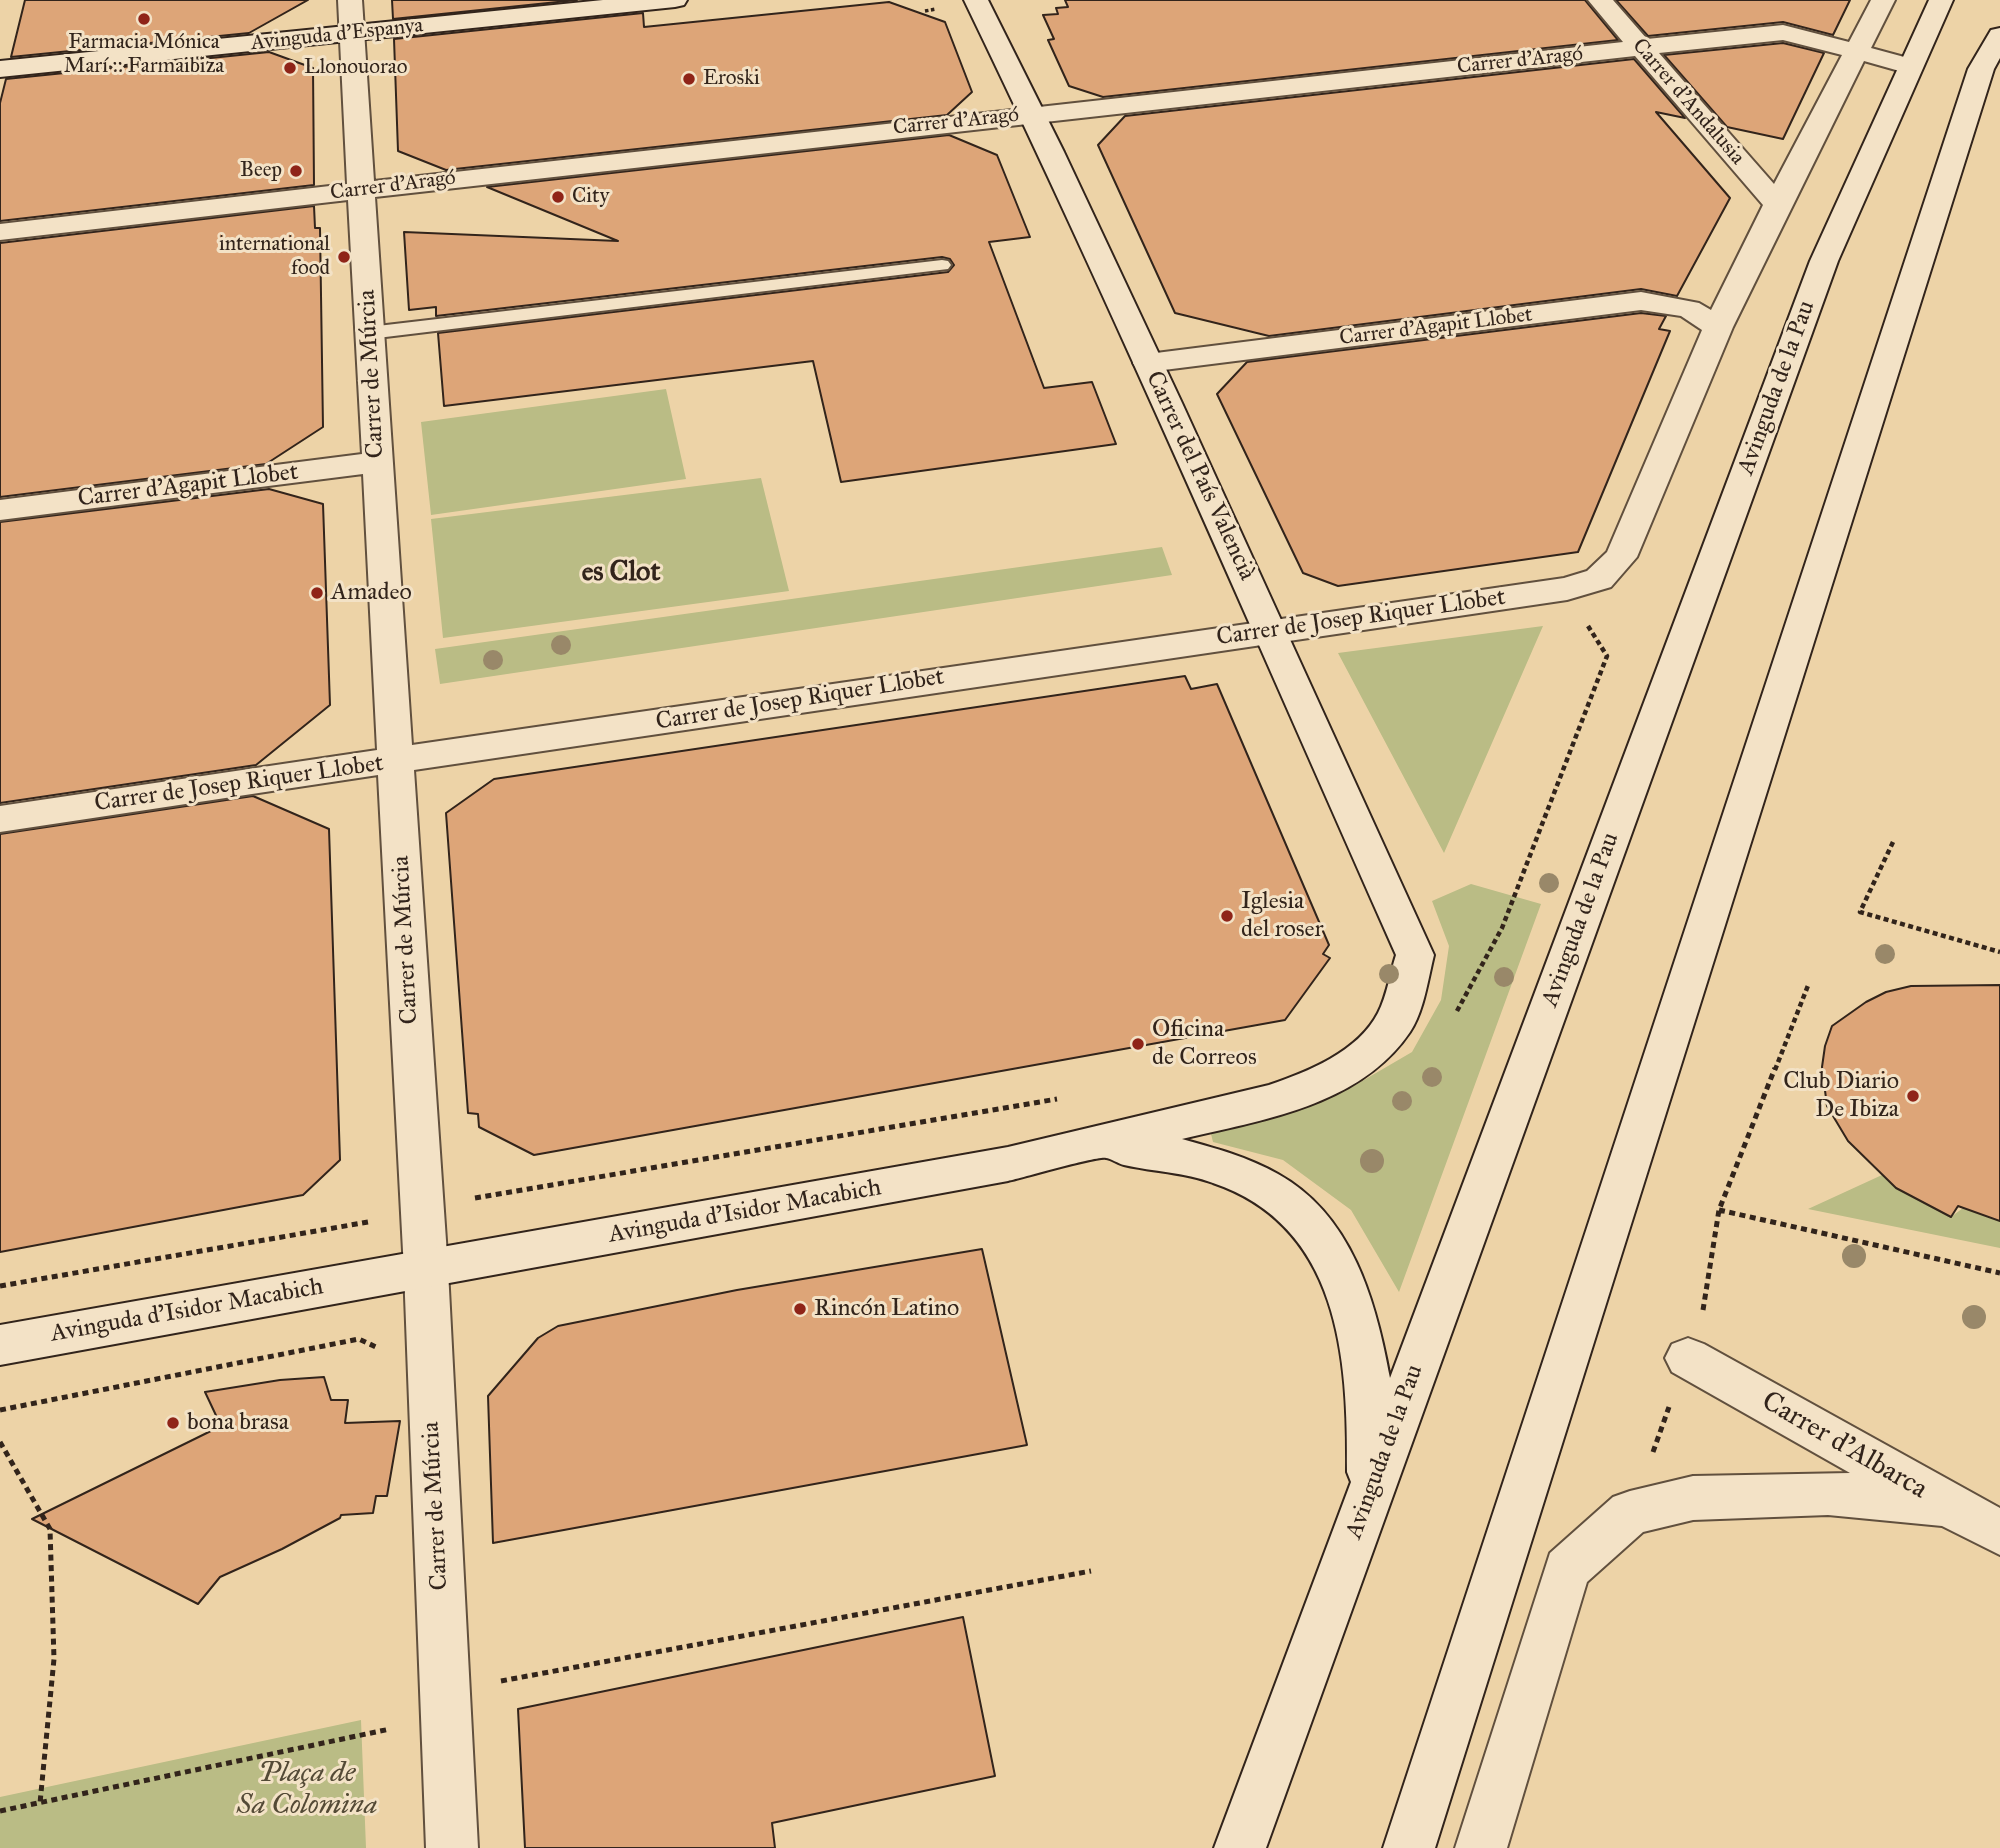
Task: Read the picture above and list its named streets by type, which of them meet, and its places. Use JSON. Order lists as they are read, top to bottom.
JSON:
{
  "streets": {
    "street": [
      "Avinguda d'Espanya",
      "Carrer d'Aragó",
      "Carrer d'Andalusia",
      "Carrer d'Agapit Llobet",
      "Carrer de Múrcia",
      "Avinguda de la Pau",
      "Carrer del País Valencià",
      "Carrer de Josep Riquer Llobet",
      "Avinguda d'Isidor Macabich",
      "Carrer d'Albarca"
    ]
  },
  "crossings": [
    ["Avinguda d'Espanya", "Carrer de Múrcia"],
    ["Carrer d'Aragó", "Carrer d'Andalusia"],
    ["Carrer d'Aragó", "Carrer de Múrcia"],
    ["Carrer d'Aragó", "Avinguda de la Pau"],
    ["Carrer d'Aragó", "Carrer del País Valencià"],
    ["Carrer d'Agapit Llobet", "Carrer de Múrcia"],
    ["Carrer d'Agapit Llobet", "Carrer del País Valencià"],
    ["Carrer d'Agapit Llobet", "Carrer de Josep Riquer Llobet"],
    ["Carrer de Múrcia", "Carrer de Josep Riquer Llobet"],
    ["Carrer de Múrcia", "Avinguda d'Isidor Macabich"],
    ["Carrer del País Valencià", "Carrer de Josep Riquer Llobet"],
    ["Carrer del País Valencià", "Avinguda d'Isidor Macabich"]
  ],
  "districts": ["es Clot"],
  "parks": ["Plaça de Sa Colomina"],
  "places": [
    "Farmacia Mónica Marí :: Farmaibiza",
    "Llonouorao",
    "Eroski",
    "Beep",
    "City",
    "international food",
    "Amadeo",
    "Iglesia del roser",
    "Oficina de Correos",
    "Club Diario De Ibiza",
    "Rincón Latino",
    "bona brasa"
  ]
}
